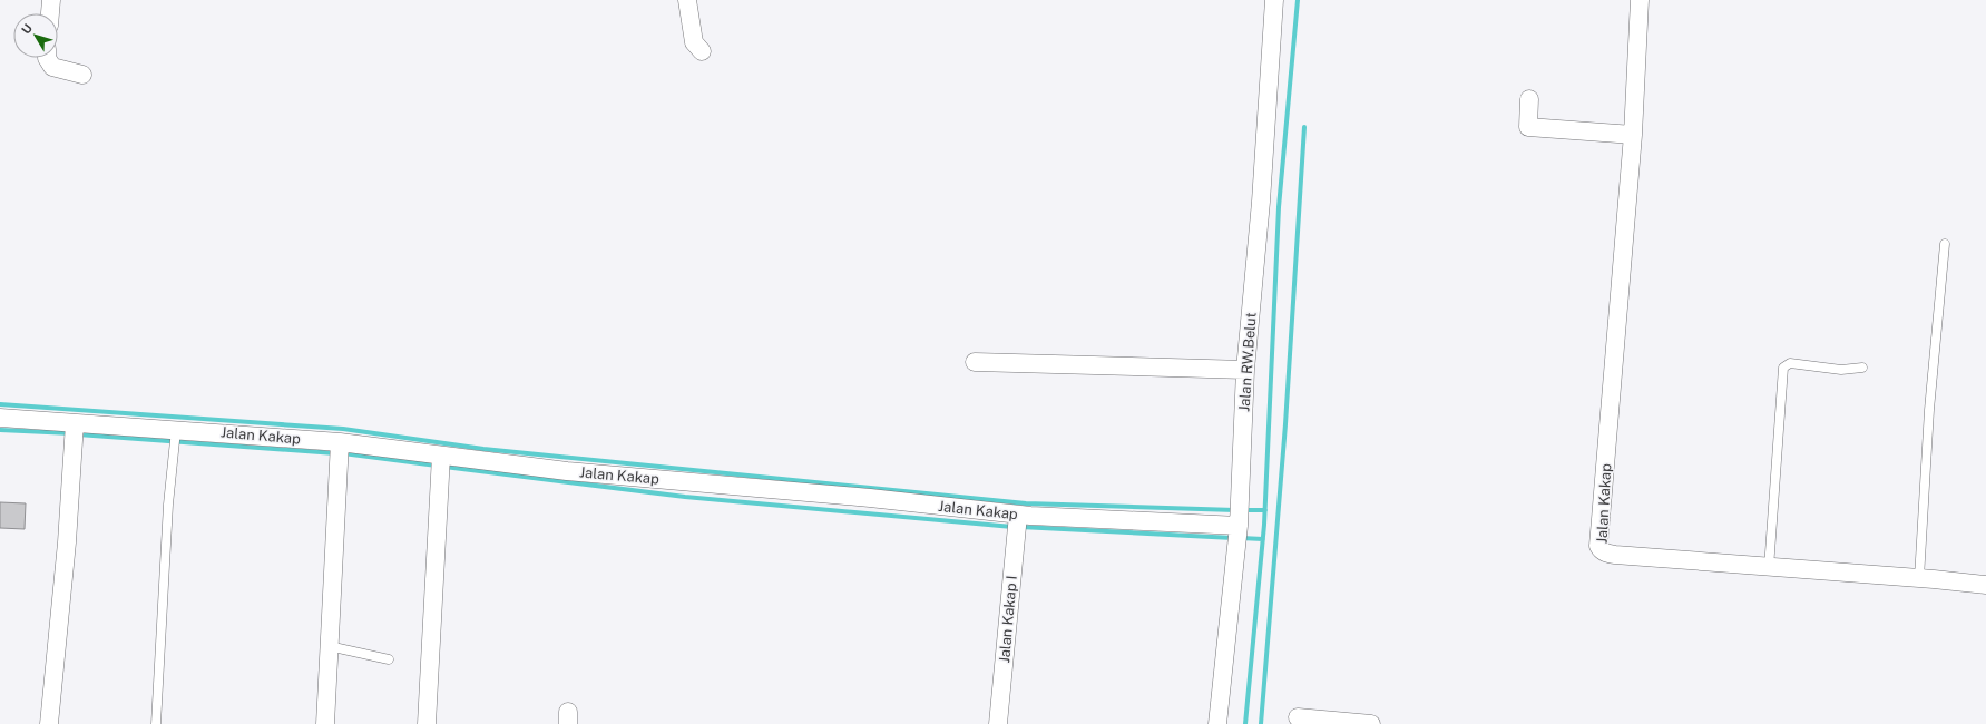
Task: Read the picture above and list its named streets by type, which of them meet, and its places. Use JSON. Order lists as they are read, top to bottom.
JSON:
{
  "streets": {
    "street": ["Jalan RW.Belut", "Jalan Kakap", "Jalan Kakap I"]
  },
  "crossings": [
    ["Jalan RW.Belut", "Jalan Kakap"],
    ["Jalan Kakap", "Jalan Kakap I"]
  ],
  "north": "top left"
}
